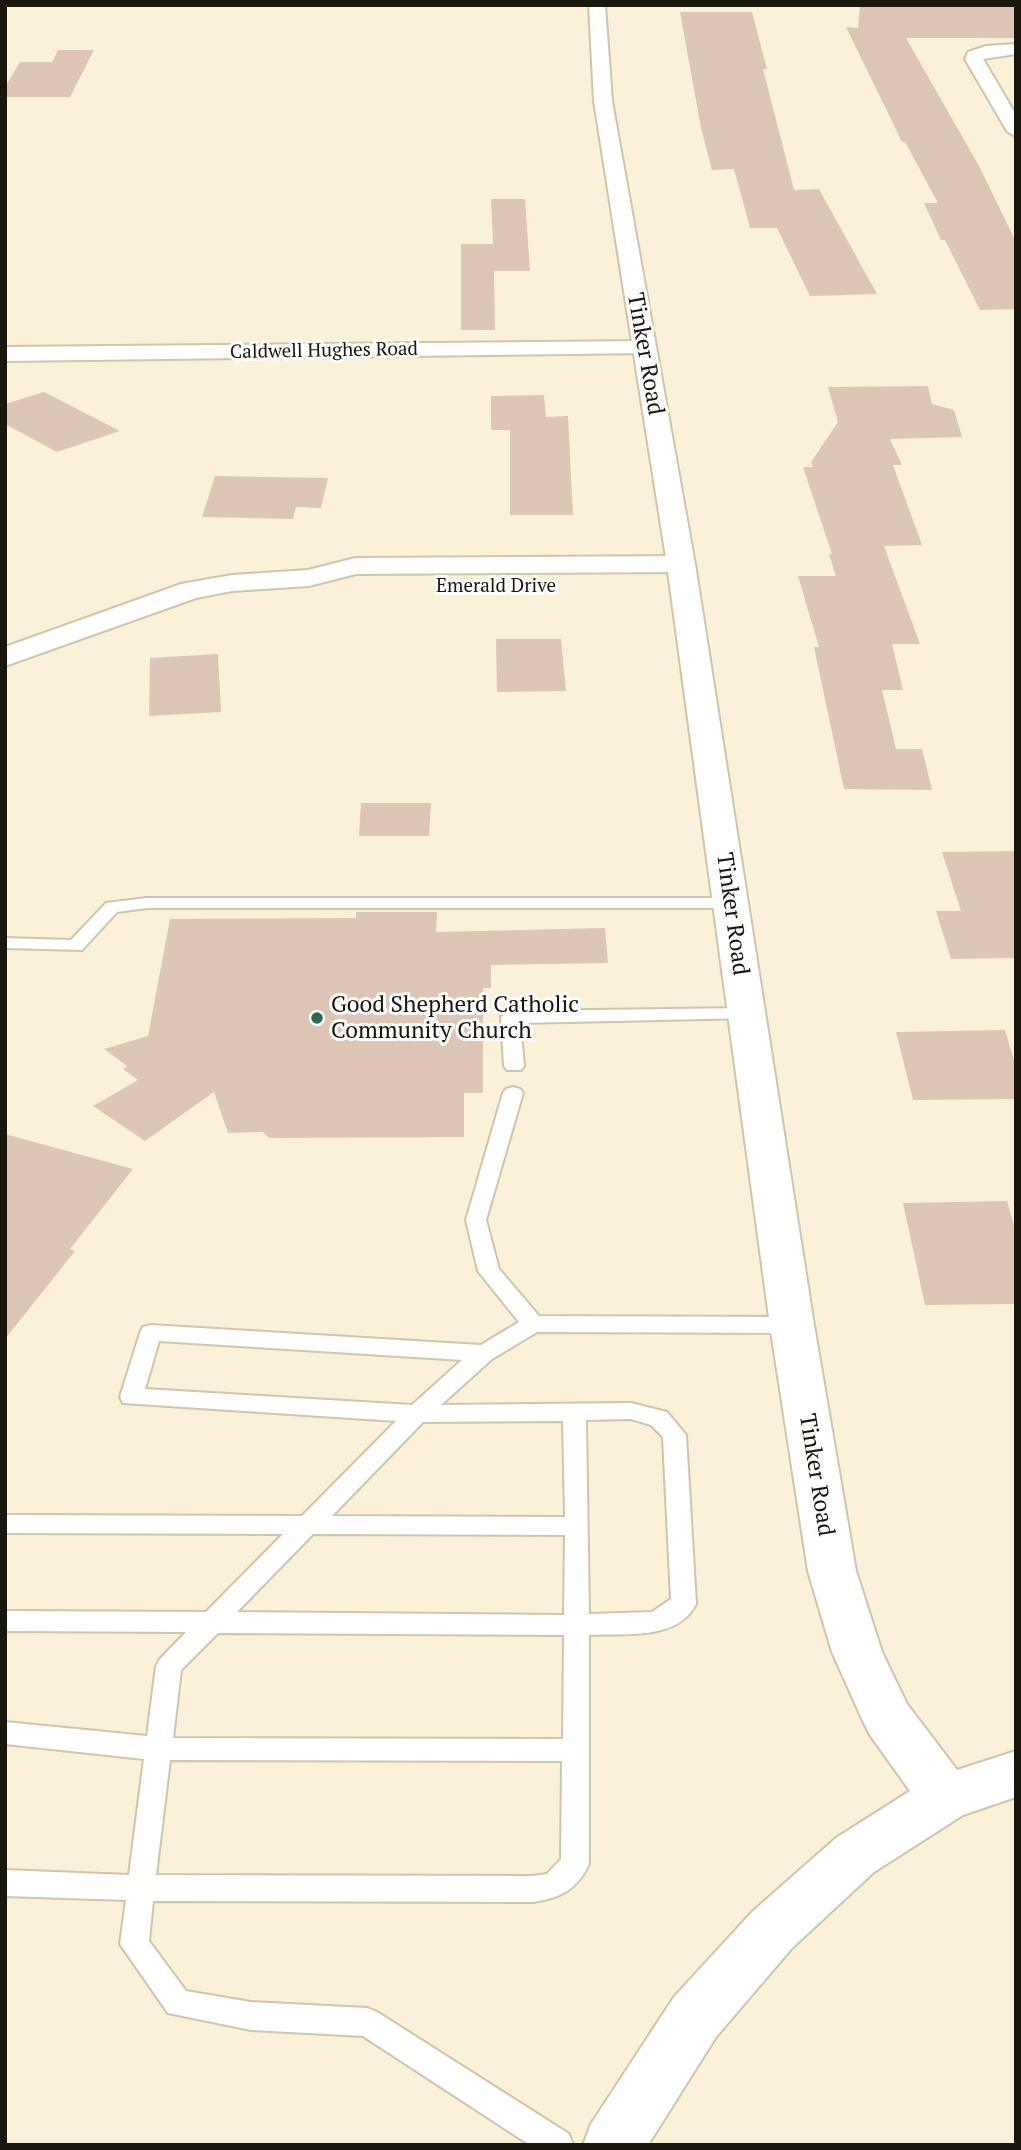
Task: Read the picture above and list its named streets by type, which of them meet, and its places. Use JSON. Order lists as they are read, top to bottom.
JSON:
{
  "streets": {
    "main road": ["Caldwell Hughes Road", "Tinker Road", "Emerald Drive"]
  },
  "crossings": [
    ["Caldwell Hughes Road", "Tinker Road"],
    ["Tinker Road", "Emerald Drive"]
  ],
  "places": ["Good Shepherd Catholic Community Church"]
}
